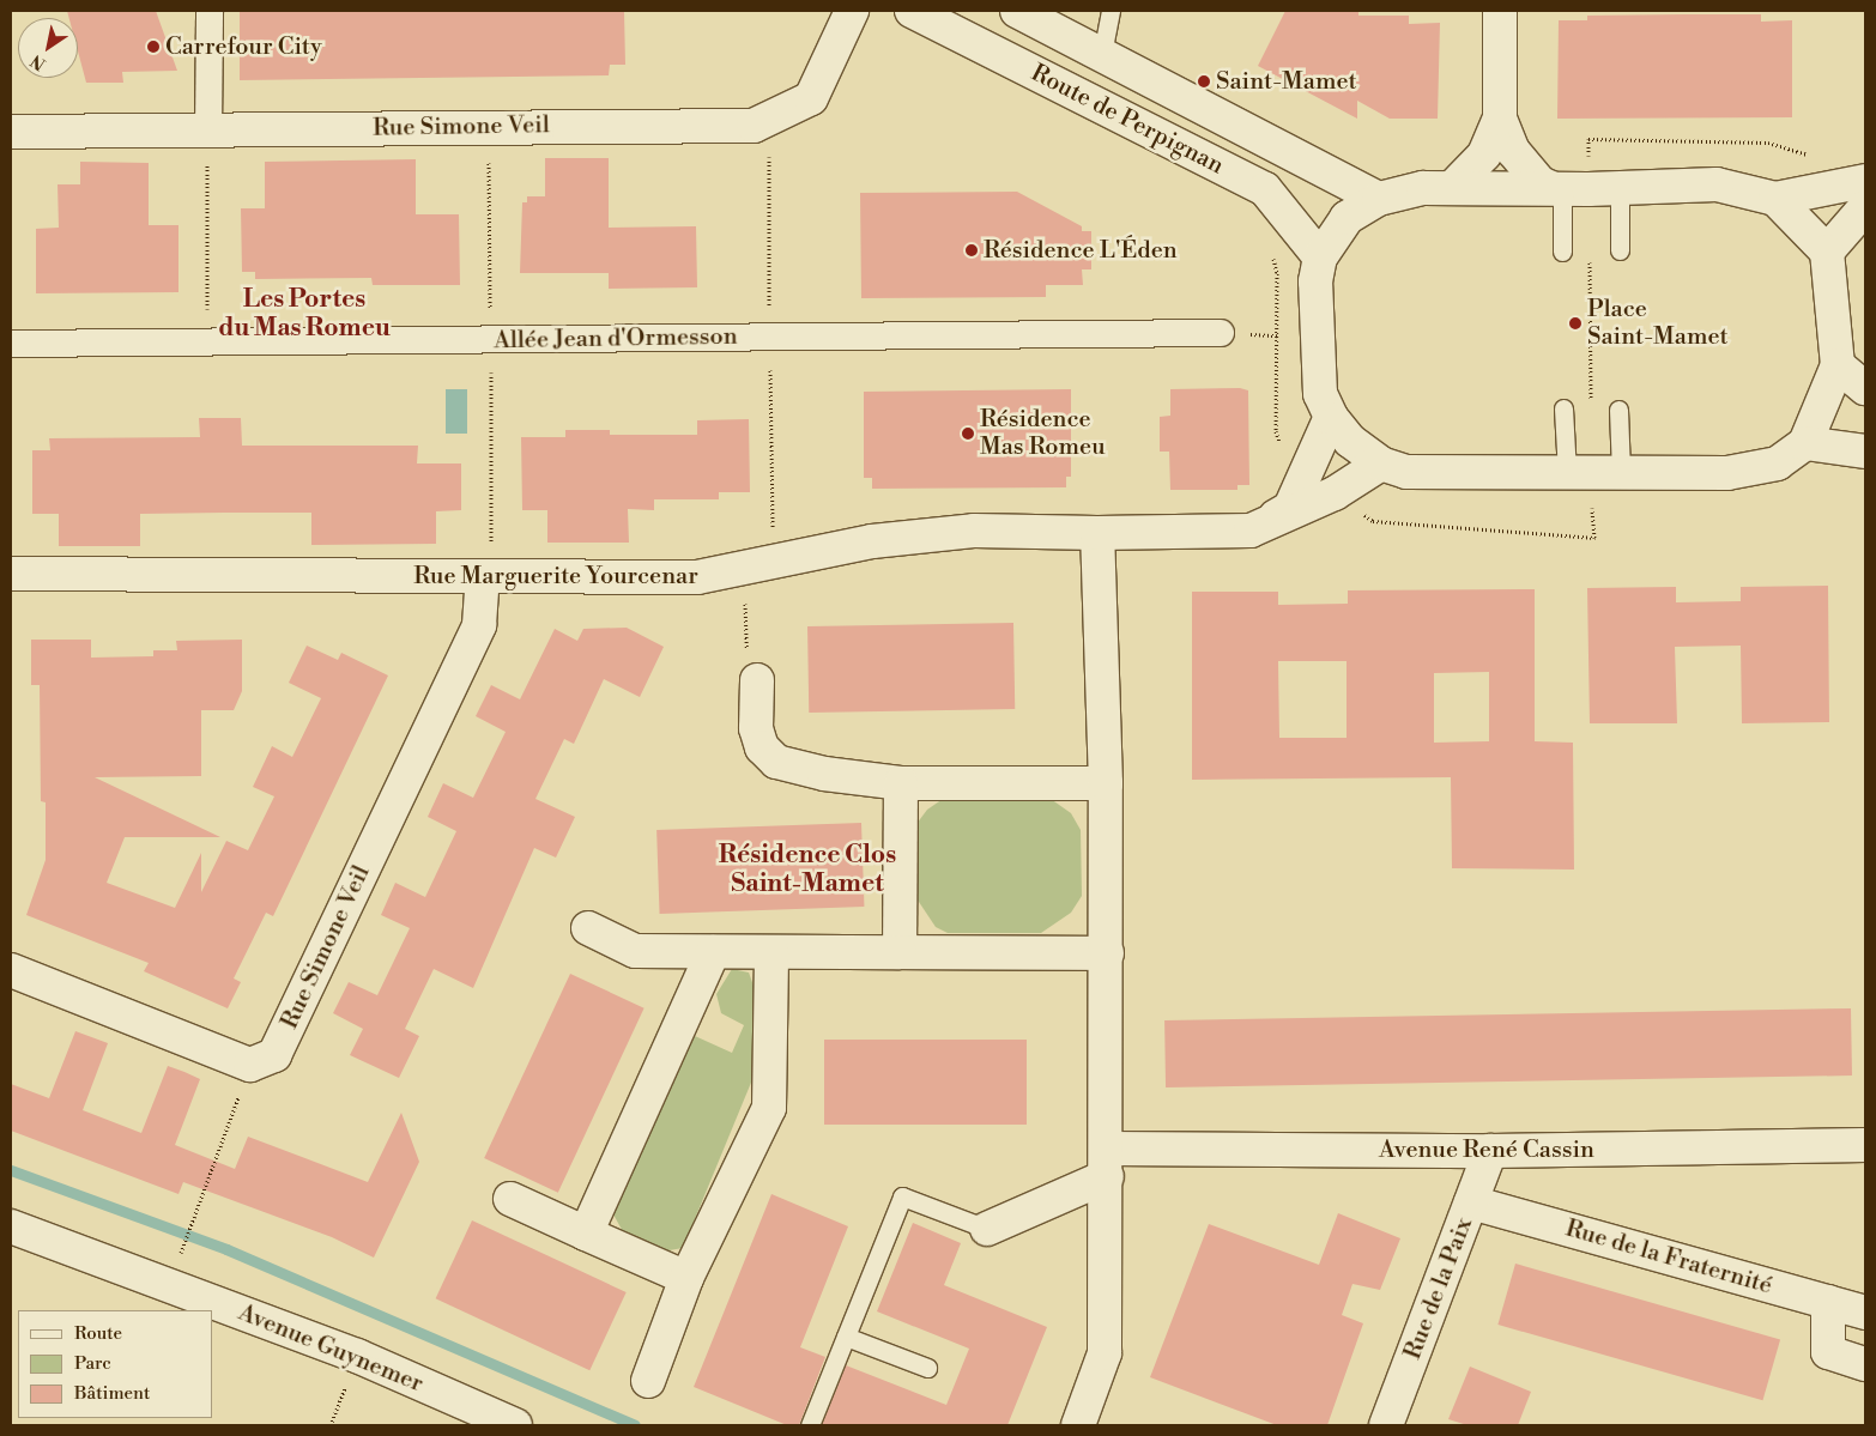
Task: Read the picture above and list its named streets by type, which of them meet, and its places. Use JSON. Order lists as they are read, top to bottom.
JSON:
{
  "streets": {
    "street": [
      "Route de Perpignan",
      "Rue Simone Veil",
      "Allée Jean d'Ormesson",
      "Rue Marguerite Yourcenar",
      "Avenue René Cassin",
      "Rue de la Fraternité",
      "Rue de la Paix",
      "Avenue Guynemer"
    ]
  },
  "crossings": [
    ["Rue Simone Veil", "Rue Marguerite Yourcenar"],
    ["Avenue René Cassin", "Rue de la Paix"],
    ["Rue de la Fraternité", "Rue de la Paix"]
  ],
  "districts": ["Les Portes du Mas Romeu", "Résidence Clos Saint-Mamet"],
  "places": [
    "Carrefour City",
    "Saint-Mamet",
    "Résidence L'Éden",
    "Place Saint-Mamet",
    "Résidence Mas Romeu"
  ],
  "legend": ["Route", "Parc", "Bâtiment"],
  "north": "bottom left"
}
